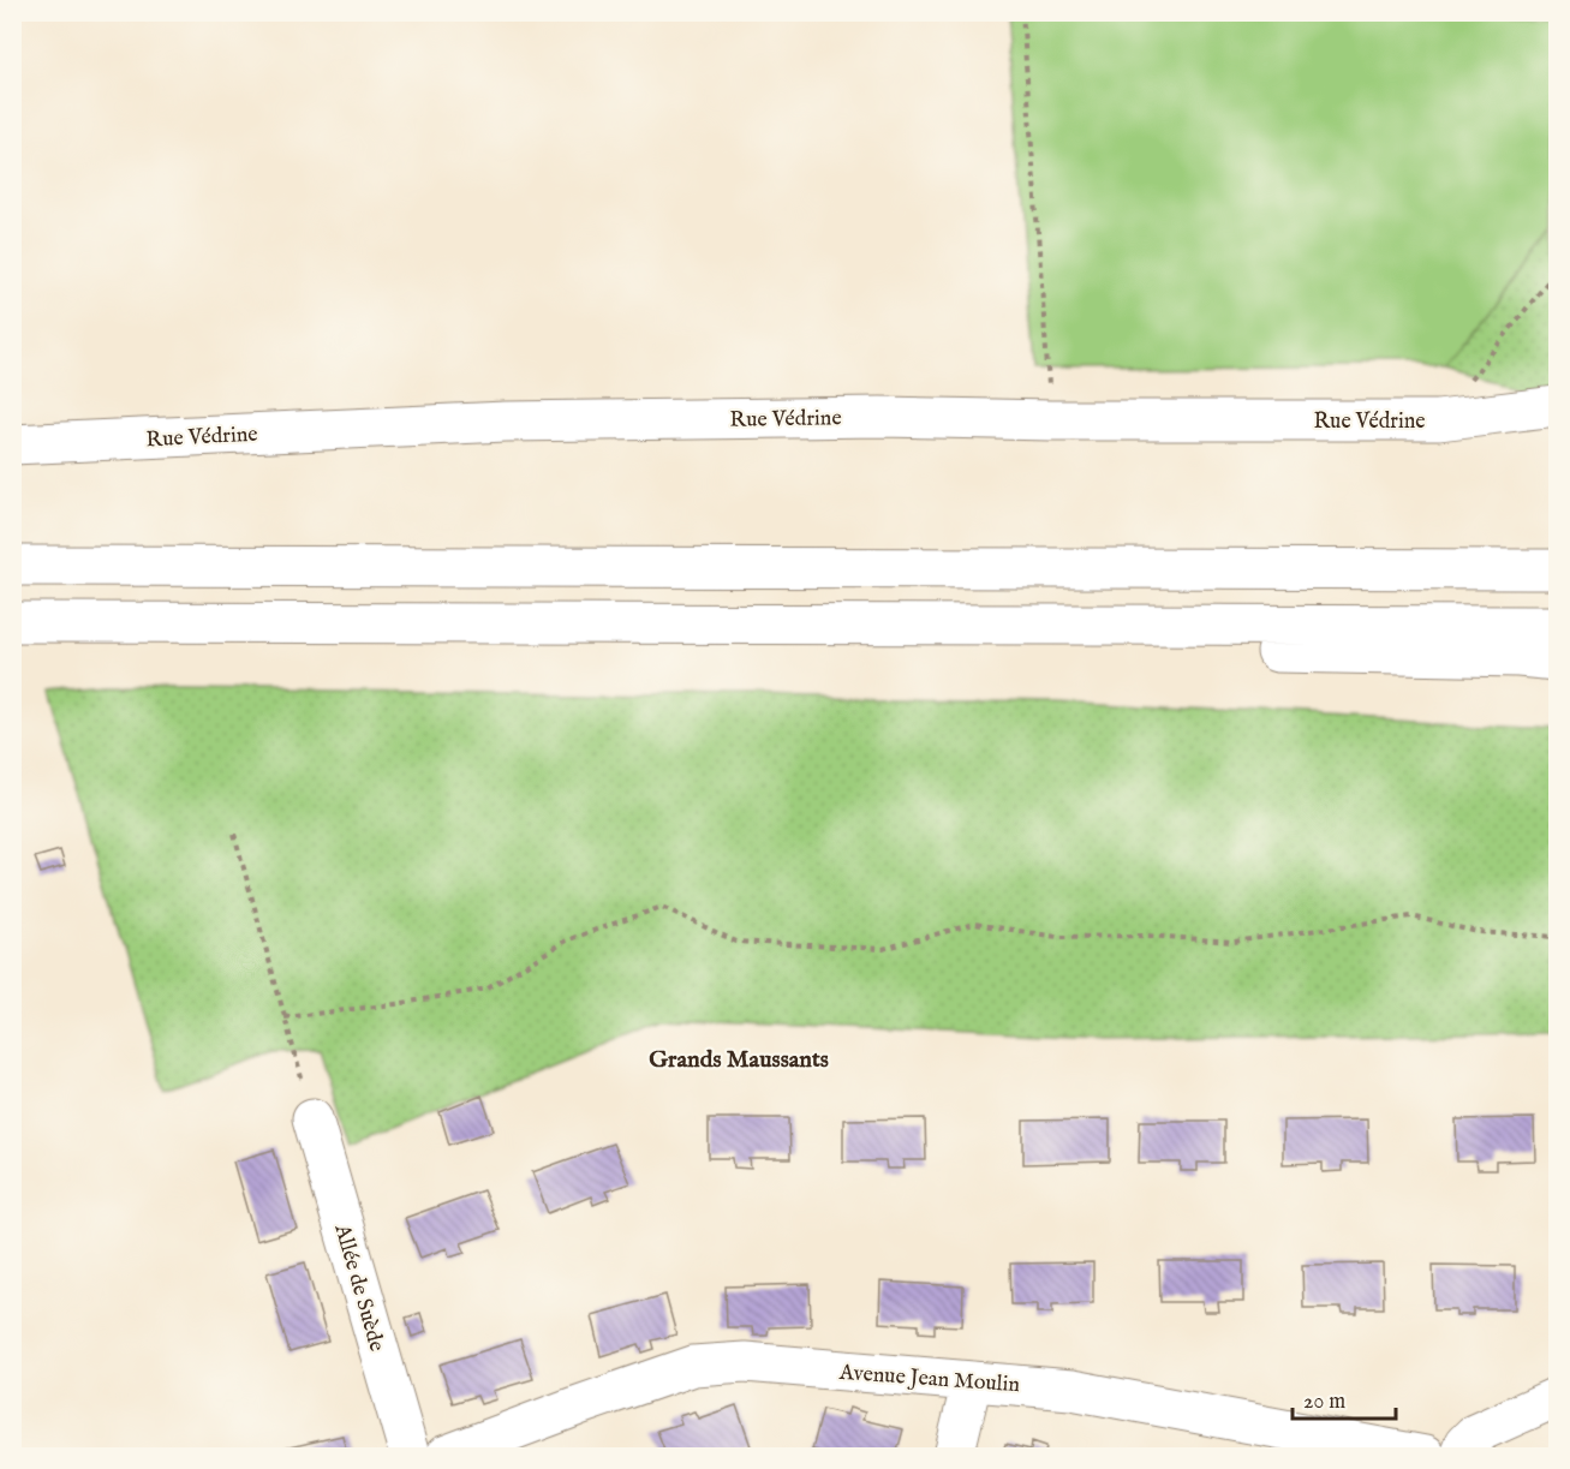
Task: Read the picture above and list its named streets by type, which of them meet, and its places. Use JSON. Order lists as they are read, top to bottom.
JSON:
{
  "streets": {
    "main road": ["Rue Védrine", "Allée de Suède", "Avenue Jean Moulin"]
  },
  "districts": ["Grands Maussants"],
  "scale_bar": "20 m"
}
